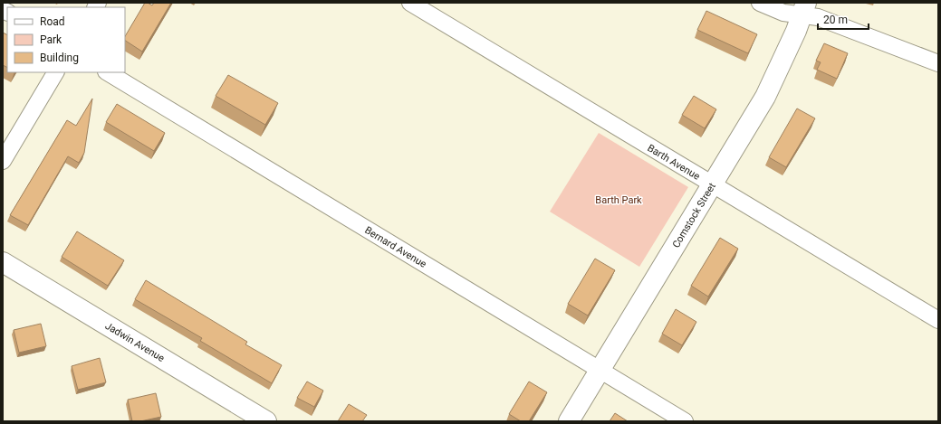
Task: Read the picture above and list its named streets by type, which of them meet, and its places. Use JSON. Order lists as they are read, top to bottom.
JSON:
{
  "streets": {
    "street": [
      "Barth Avenue",
      "Comstock Street",
      "Bernard Avenue",
      "Jadwin Avenue"
    ]
  },
  "crossings": [
    ["Barth Avenue", "Comstock Street"],
    ["Comstock Street", "Bernard Avenue"]
  ],
  "parks": ["Barth Park"],
  "legend": ["Road", "Park", "Building"],
  "scale_bar": "20 m"
}
